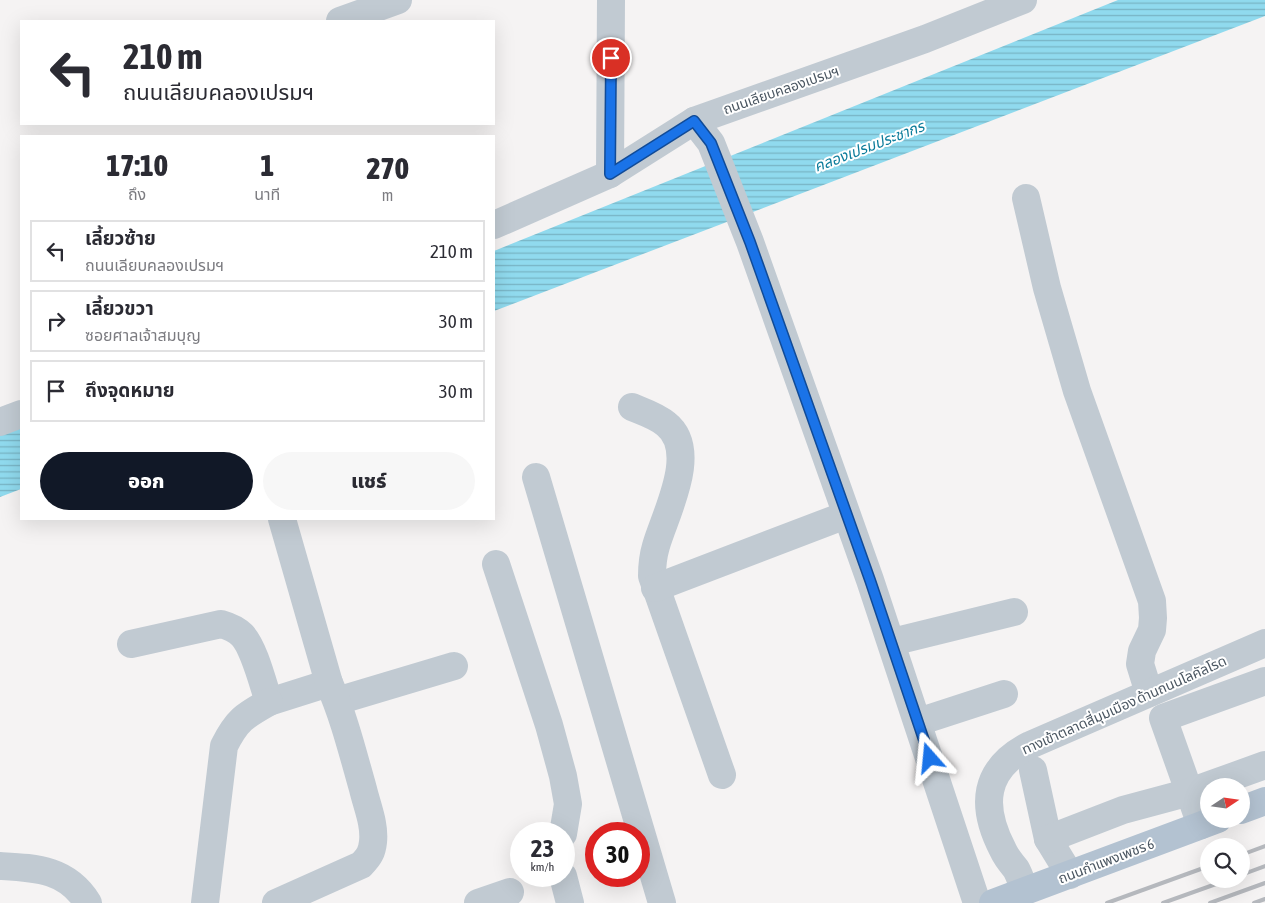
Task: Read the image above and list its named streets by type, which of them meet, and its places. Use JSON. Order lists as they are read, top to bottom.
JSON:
{
  "streets": {
    "main road": ["ถนนกำแพงเพชร 6"],
    "street": ["ถนนเลียบคลองเปรมฯ", "ทางเข้าตลาดสี่มุมเมือง ด้านถนนโลคัลโรด"]
  },
  "crossings": [
    ["ทางเข้าตลาดสี่มุมเมือง ด้านถนนโลคัลโรด", "ถนนกำแพงเพชร 6"]
  ],
  "water": ["คลองเปรมประชากร"],
  "north": "right",
  "page": {
    "turn": ["210 m", "ถนนเลียบคลองเปรมฯ"],
    "eta": [
      "17:10",
      "ถึง",
      "1",
      "นาที",
      "270",
      "m"
    ],
    "list": [
      {
        "name": "เลี้ยวซ้าย",
        "note": "ถนนเลียบคลองเปรมฯ",
        "value": "210 m"
      },
      {
        "name": "เลี้ยวขวา",
        "note": "ซอยศาลเจ้าสมบุญ",
        "value": "30 m"
      },
      {
        "name": "ถึงจุดหมาย",
        "value": "30 m"
      }
    ],
    "buttons": ["ออก", "แชร์"],
    "speed": "23 km/h",
    "limit": "30"
  }
}
